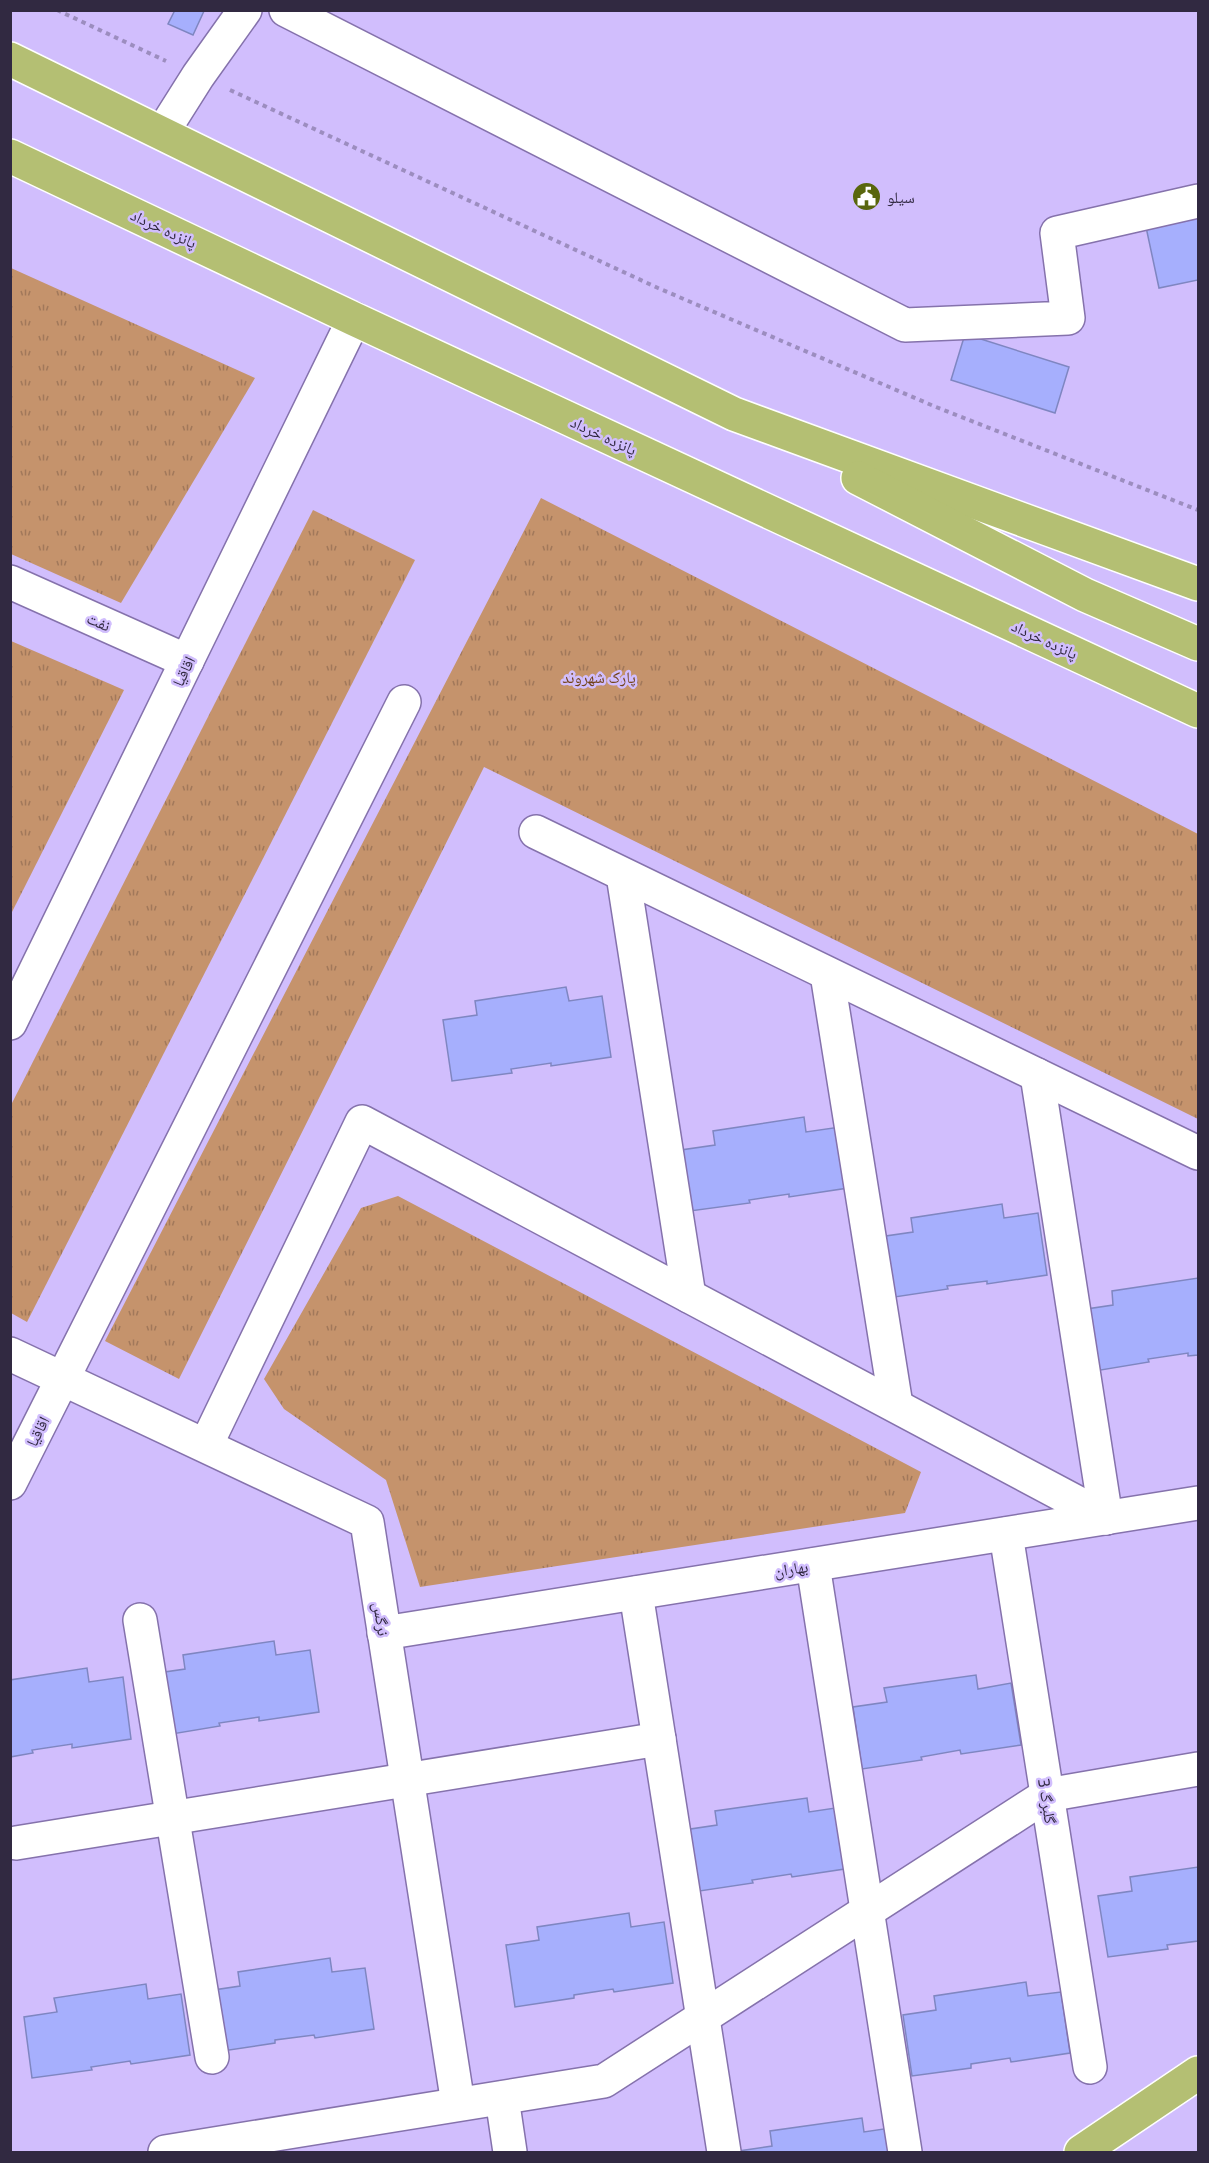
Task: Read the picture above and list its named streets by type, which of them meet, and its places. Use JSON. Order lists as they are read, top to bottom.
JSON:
{
  "streets": {
    "main road": ["پانزده خرداد"],
    "street": [
      "نفت",
      "اقاقیا",
      "بهاران",
      "نرگس",
      "گلبرگ 3"
    ]
  },
  "crossings": [
    ["پانزده خرداد", "اقاقیا"],
    ["نفت", "اقاقیا"],
    ["اقاقیا", "نرگس"],
    ["بهاران", "نرگس"],
    ["بهاران", "گلبرگ 3"]
  ],
  "parks": ["پارک شهروند"],
  "places": {
    "public building": ["سیلو"]
  }
}
